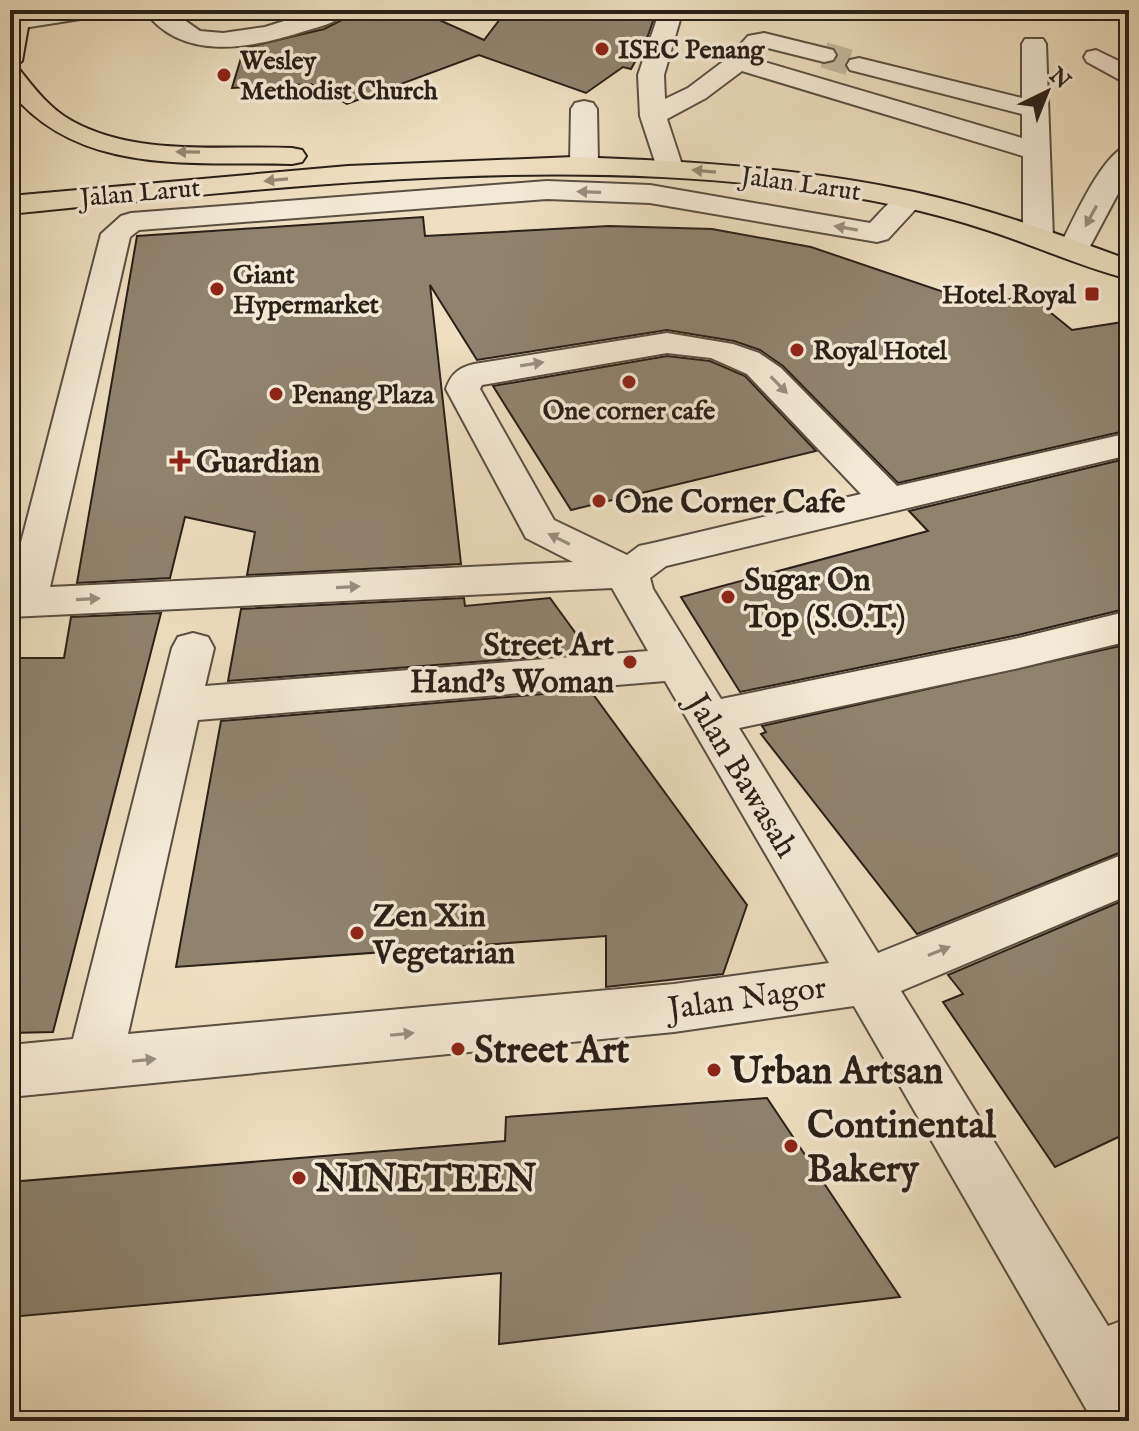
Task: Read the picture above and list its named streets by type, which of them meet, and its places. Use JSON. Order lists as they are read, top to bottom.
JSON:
{
  "streets": {
    "main road": ["Jalan Larut"],
    "street": ["Jalan Bawasah", "Jalan Nagor"]
  },
  "crossings": [
    ["Jalan Bawasah", "Jalan Nagor"]
  ],
  "one_way": ["Jalan Larut"],
  "places": {
    "other": [
      "ISEC Penang",
      "Wesley Methodist Church",
      "Giant Hypermarket",
      "Royal Hotel",
      "One corner cafe",
      "Penang Plaza",
      "One Corner Cafe",
      "Sugar On Top (S.O.T.)",
      "Street Art Hand's Woman",
      "Zen Xin Vegetarian",
      "Street Art",
      "Urban Artsan",
      "Continental Bakery",
      "NINETEEN"
    ],
    "transit": ["Hotel Royal"],
    "health": ["Guardian"]
  },
  "north": "top right"
}
